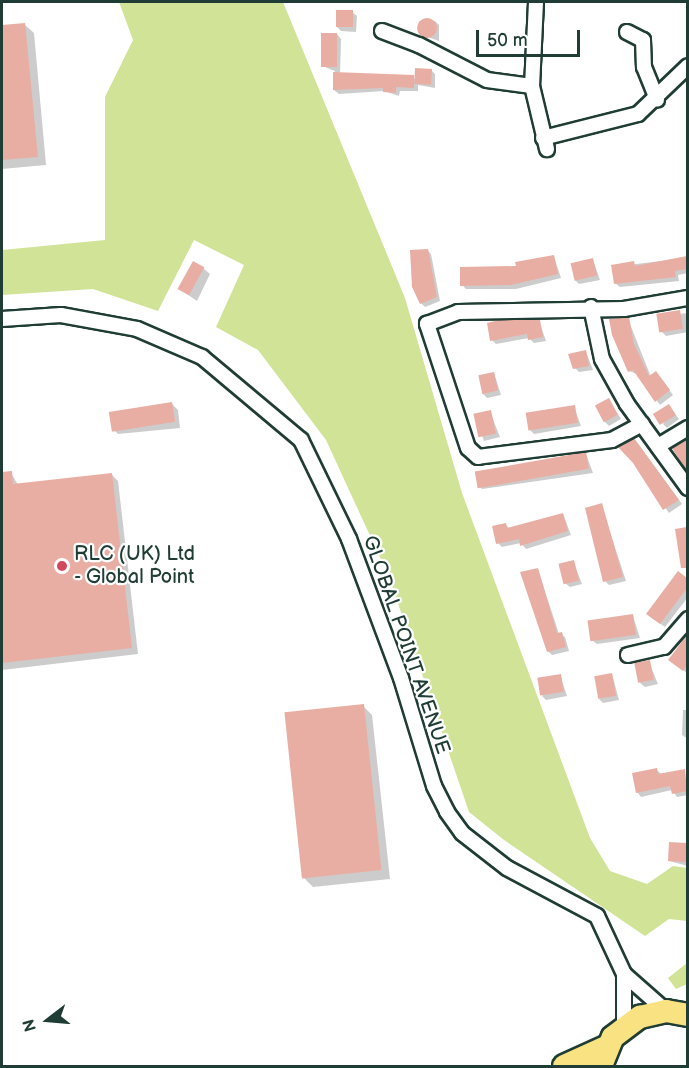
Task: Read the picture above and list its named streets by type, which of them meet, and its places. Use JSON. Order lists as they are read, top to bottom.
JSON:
{
  "streets": {
    "street": ["GLOBAL POINT AVENUE"]
  },
  "places": ["RLC (UK) Ltd - Global Point"],
  "scale_bar": "50 m",
  "north": "left"
}
